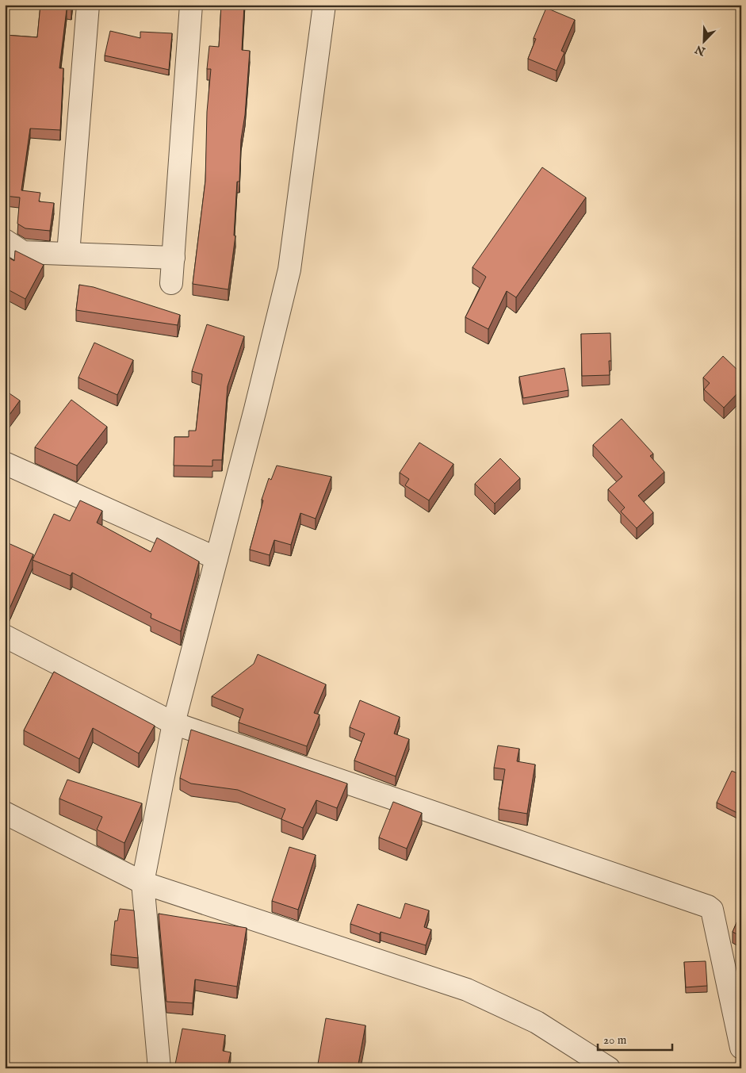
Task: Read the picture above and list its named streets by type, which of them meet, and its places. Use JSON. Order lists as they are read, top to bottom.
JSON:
{
  "scale_bar": "20 m",
  "north": "bottom left"
}
